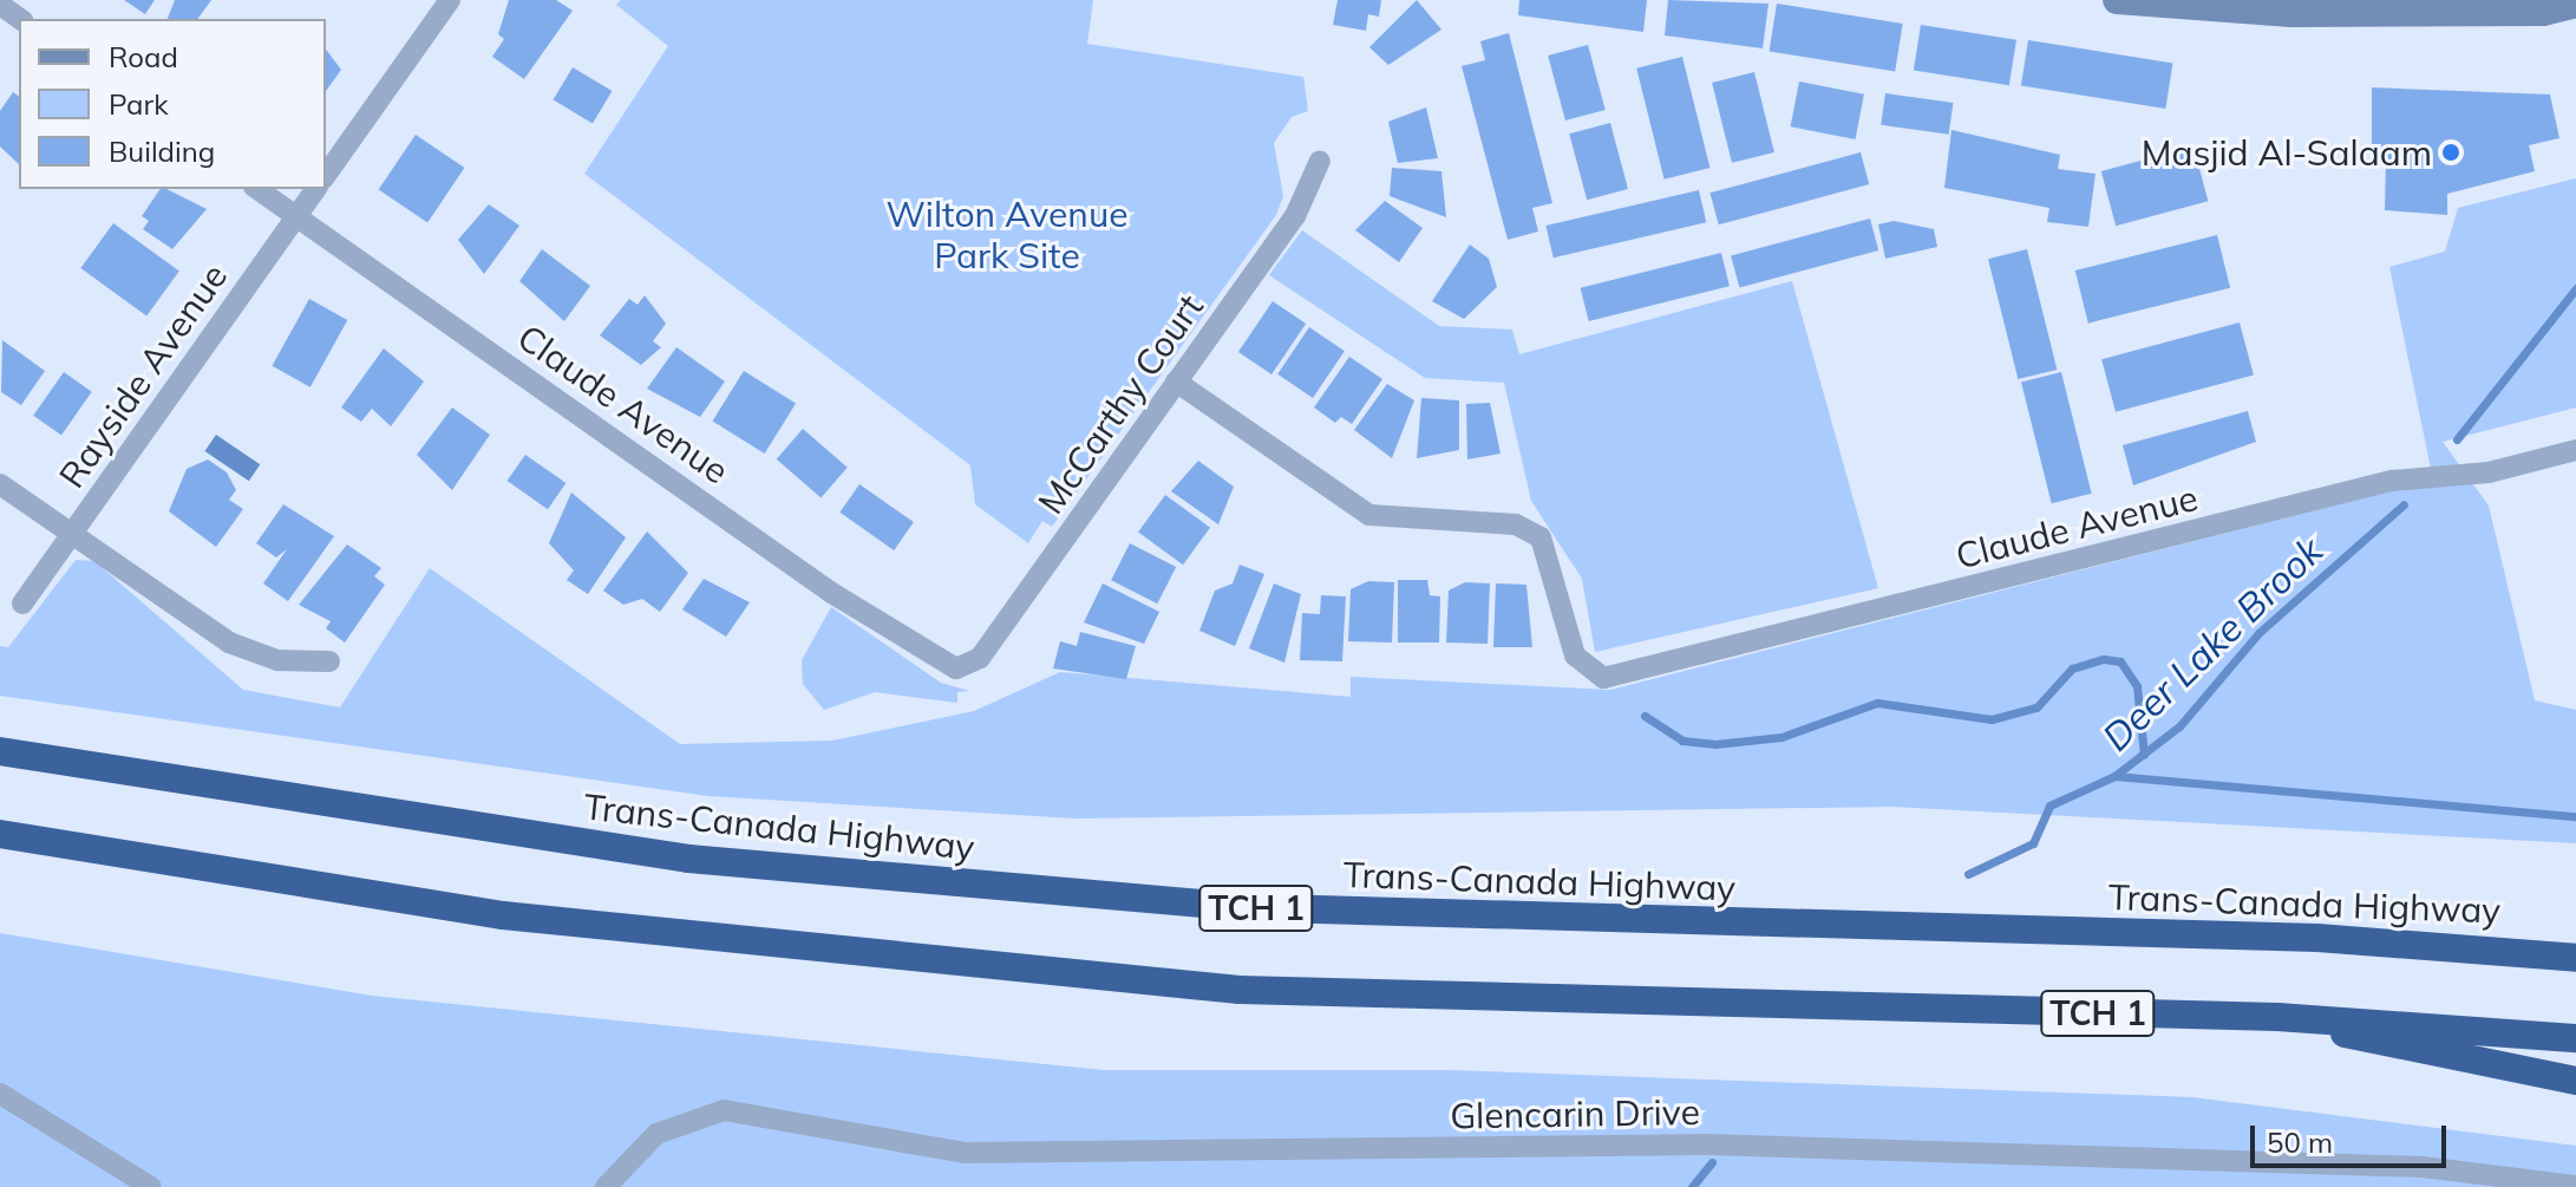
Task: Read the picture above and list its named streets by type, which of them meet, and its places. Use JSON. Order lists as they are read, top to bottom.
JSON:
{
  "streets": {
    "highway": ["Trans-Canada Highway", "TCH 1"],
    "street": [
      "Rayside Avenue",
      "Claude Avenue",
      "McCarthy Court",
      "Glencarin Drive"
    ]
  },
  "crossings": [
    ["Rayside Avenue", "Claude Avenue"],
    ["Claude Avenue", "McCarthy Court"]
  ],
  "water": ["Deer Lake Brook"],
  "parks": ["Wilton Avenue Park Site"],
  "places": ["Masjid Al-Salaam"],
  "legend": ["Road", "Park", "Building"],
  "scale_bar": "50 m"
}
